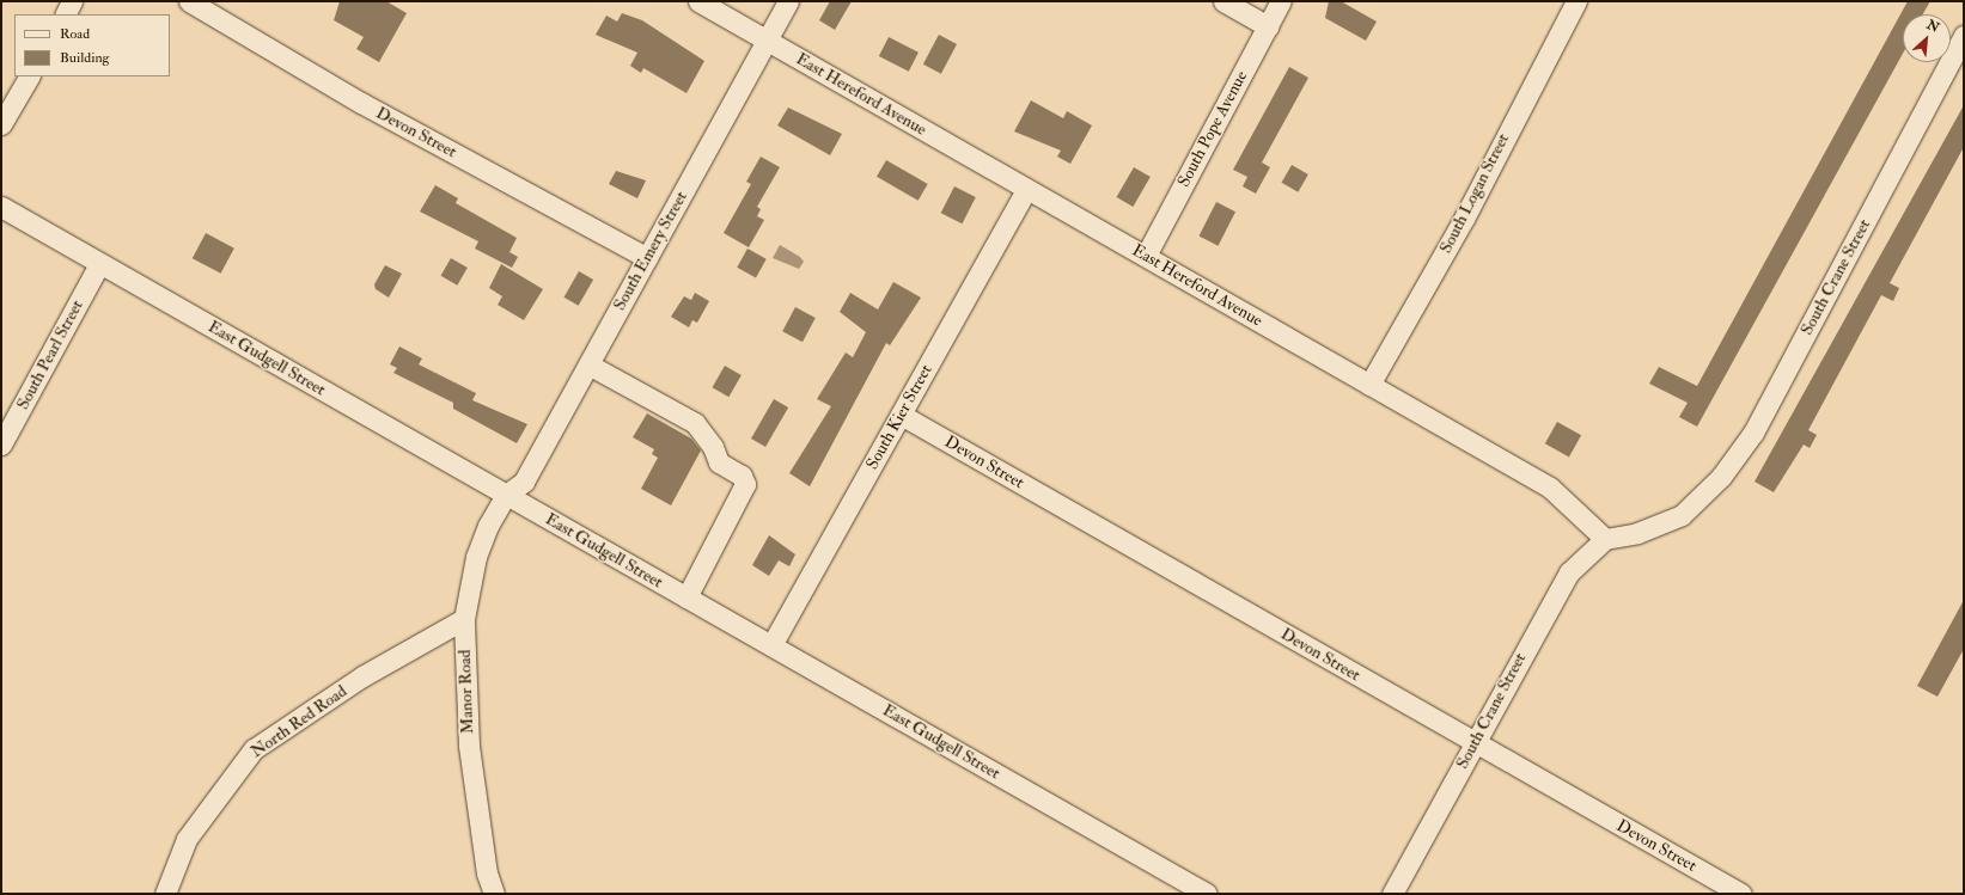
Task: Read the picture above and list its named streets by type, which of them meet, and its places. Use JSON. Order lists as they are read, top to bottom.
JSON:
{
  "streets": {
    "street": [
      "East Hereford Avenue",
      "South Pope Avenue",
      "Devon Street",
      "South Logan Street",
      "South Emery Street",
      "South Crane Street",
      "South Pearl Street",
      "East Gudgell Street",
      "South Kier Street",
      "Manor Road",
      "North Red Road"
    ]
  },
  "crossings": [
    ["East Hereford Avenue", "South Pope Avenue"],
    ["East Hereford Avenue", "South Logan Street"],
    ["East Hereford Avenue", "South Emery Street"],
    ["East Hereford Avenue", "South Crane Street"],
    ["East Hereford Avenue", "South Kier Street"],
    ["Devon Street", "South Emery Street"],
    ["Devon Street", "South Crane Street"],
    ["Devon Street", "South Kier Street"],
    ["South Emery Street", "East Gudgell Street"],
    ["South Emery Street", "Manor Road"],
    ["South Pearl Street", "East Gudgell Street"],
    ["East Gudgell Street", "South Kier Street"],
    ["East Gudgell Street", "Manor Road"],
    ["Manor Road", "North Red Road"]
  ],
  "legend": ["Road", "Building"],
  "north": "top right"
}
